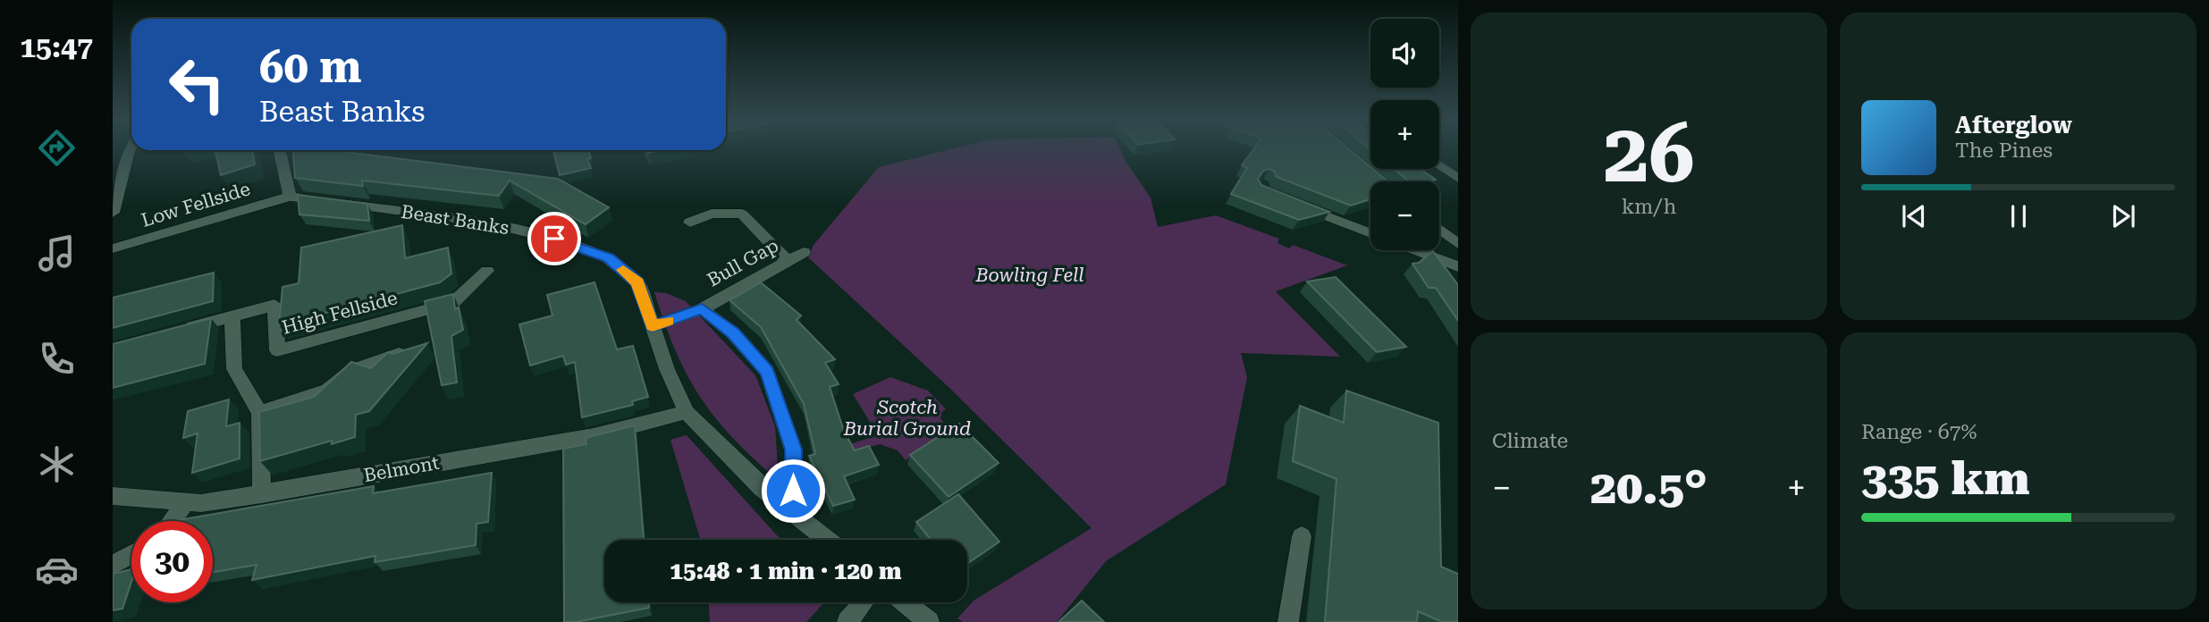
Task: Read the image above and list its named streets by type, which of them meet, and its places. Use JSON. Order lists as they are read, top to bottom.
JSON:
{
  "streets": {
    "street": [
      "Low Fellside",
      "Beast Banks",
      "Bull Gap",
      "High Fellside",
      "Belmont"
    ]
  },
  "crossings": [
    ["Low Fellside", "Beast Banks"],
    ["Beast Banks", "Belmont"]
  ],
  "parks": ["Bowling Fell", "Scotch Burial Ground"],
  "page": {
    "tabs": "15:47",
    "tile": [
      ["26", "km/h"],
      "Climate",
      ["Range · 67%", "335 km"]
    ],
    "map_buttons": ["+", "−"],
    "turn": ["60 m", "Beast Banks"],
    "song": ["Afterglow", "The Pines"],
    "heat": ["−", "20.5°", "+"],
    "limit": "30",
    "trip": "15:48 · 1 min · 120 m"
  }
}
